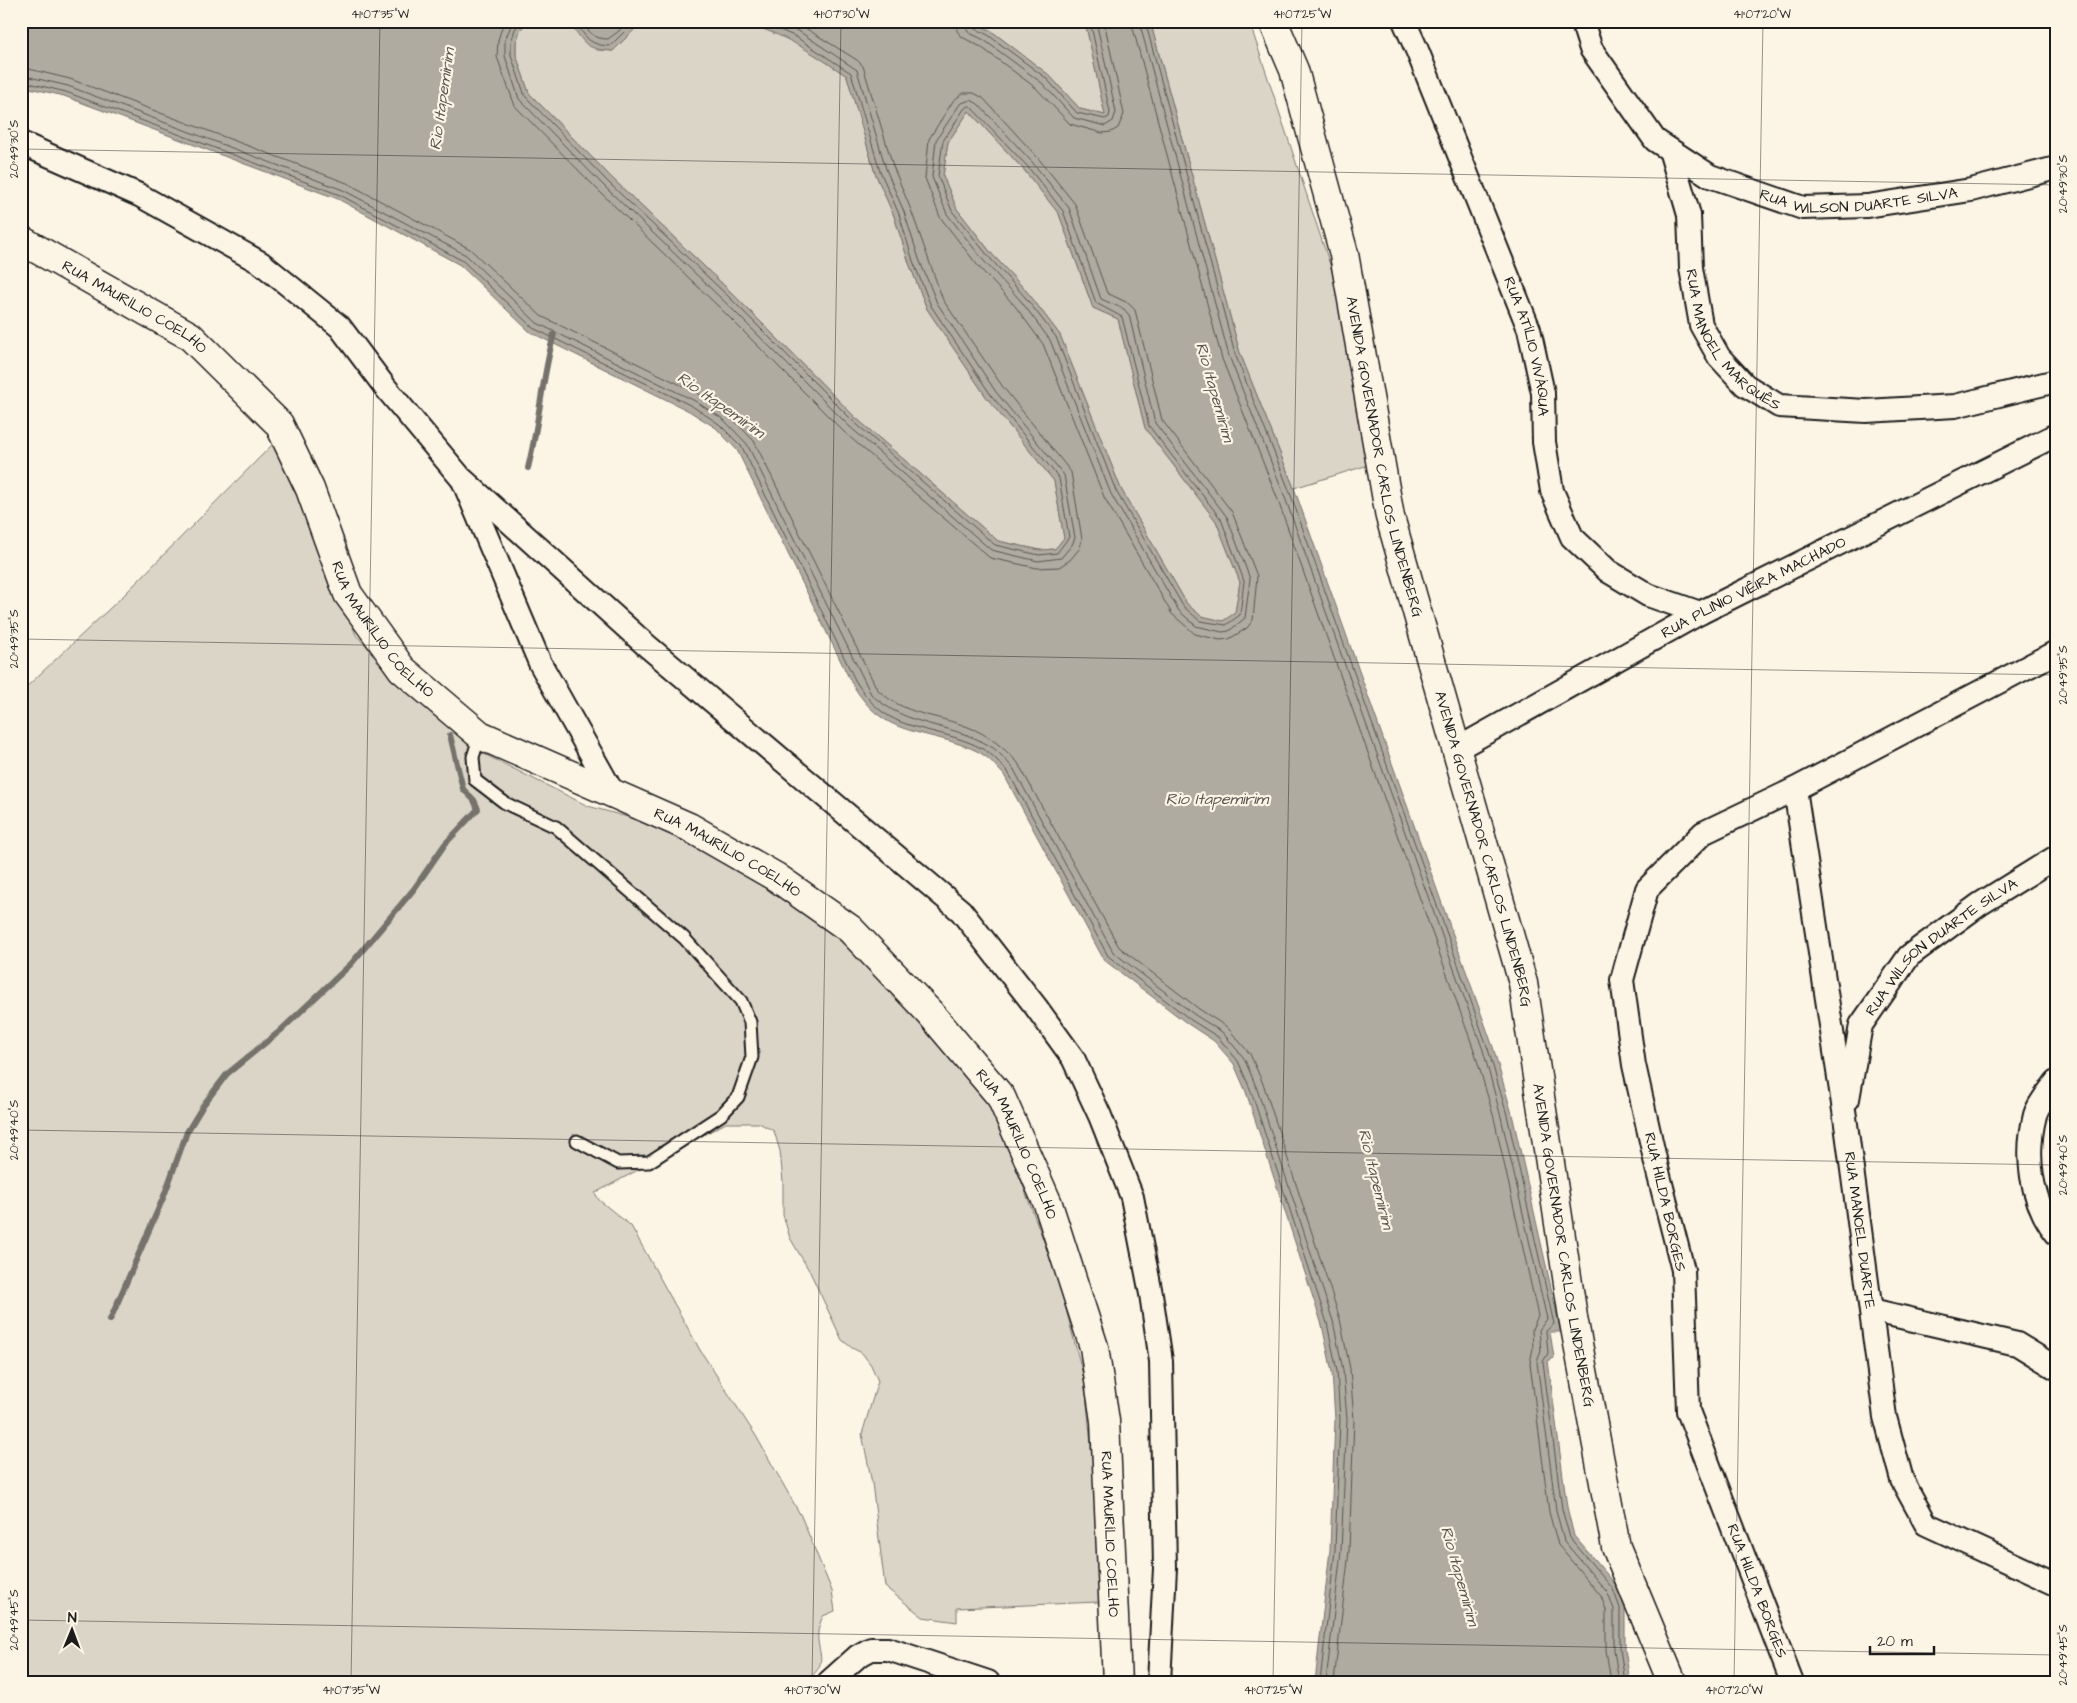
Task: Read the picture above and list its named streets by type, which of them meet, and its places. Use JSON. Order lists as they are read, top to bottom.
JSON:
{
  "streets": {
    "main road": ["RUA MAURÍLIO COELHO", "AVENIDA GOVERNADOR CARLOS LINDENBERG"],
    "street": [
      "RUA WILSON DUARTE SILVA",
      "RUA MANOEL MARQUÊS",
      "RUA ATÍLIO VIVÁQUA",
      "RUA PLINIO VIÊIRA MACHADO",
      "RUA HILDA BORGES",
      "RUA MANOEL DUARTE"
    ]
  },
  "crossings": [
    ["RUA WILSON DUARTE SILVA", "RUA MANOEL MARQUÊS"],
    ["RUA WILSON DUARTE SILVA", "RUA MANOEL DUARTE"],
    ["RUA ATÍLIO VIVÁQUA", "RUA PLINIO VIÊIRA MACHADO"],
    ["AVENIDA GOVERNADOR CARLOS LINDENBERG", "RUA PLINIO VIÊIRA MACHADO"],
    ["RUA HILDA BORGES", "RUA MANOEL DUARTE"]
  ],
  "water": ["Rio Itapemirim"],
  "scale_bar": "20 m",
  "north": "top",
  "coordinates": [
    "41°07'35\"W",
    "41°07'30\"W",
    "41°07'25\"W",
    "41°07'20\"W",
    "20°49'30\"S",
    "20°49'35\"S",
    "20°49'40\"S",
    "20°49'45\"S"
  ]
}
